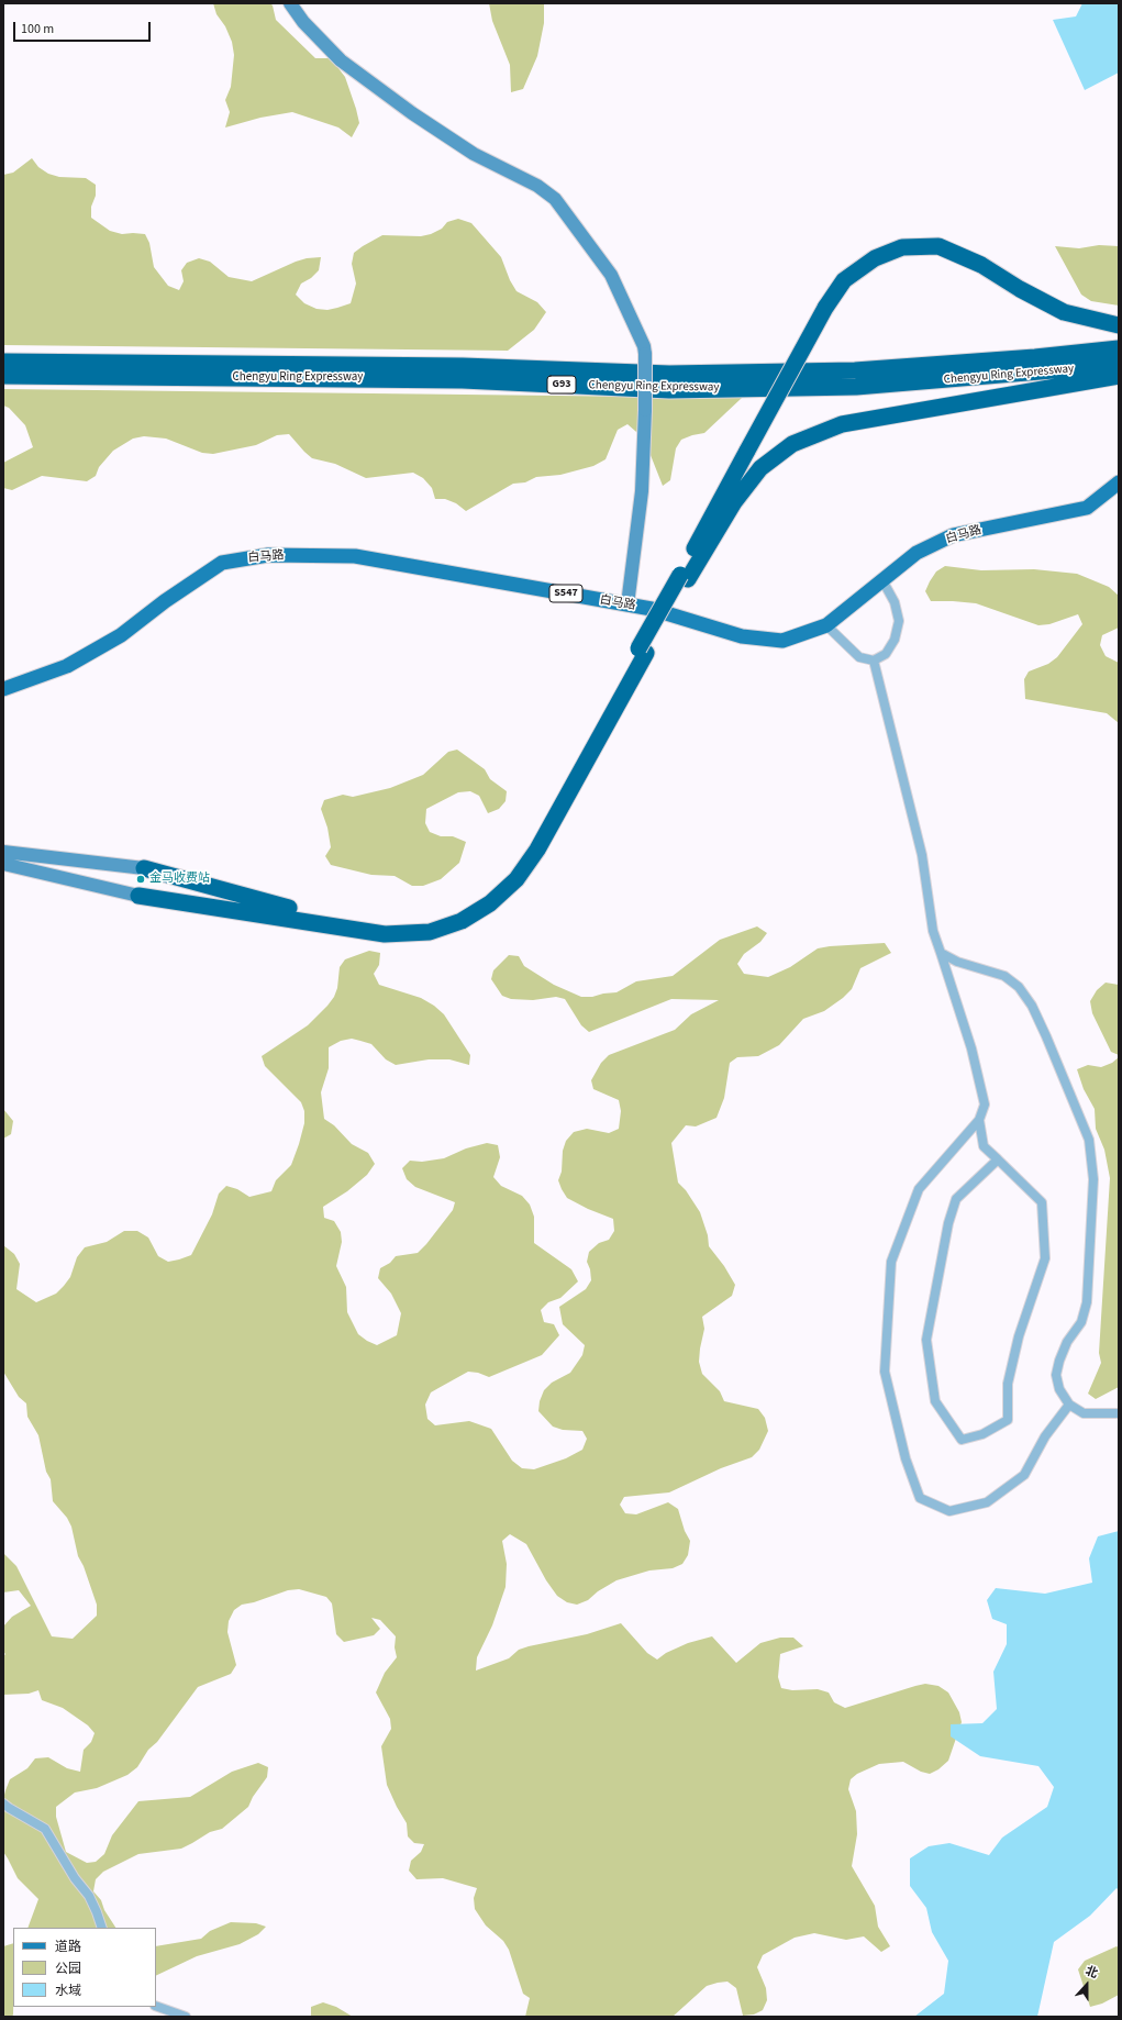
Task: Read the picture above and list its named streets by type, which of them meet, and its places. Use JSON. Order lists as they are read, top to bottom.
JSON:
{
  "streets": {
    "highway": ["Chengyu Ring Expressway", "G93"],
    "main road": ["白马路", "S547"]
  },
  "places": ["金马收费站"],
  "legend": ["道路", "公园", "水域"],
  "scale_bar": "100 m",
  "north": "top"
}
